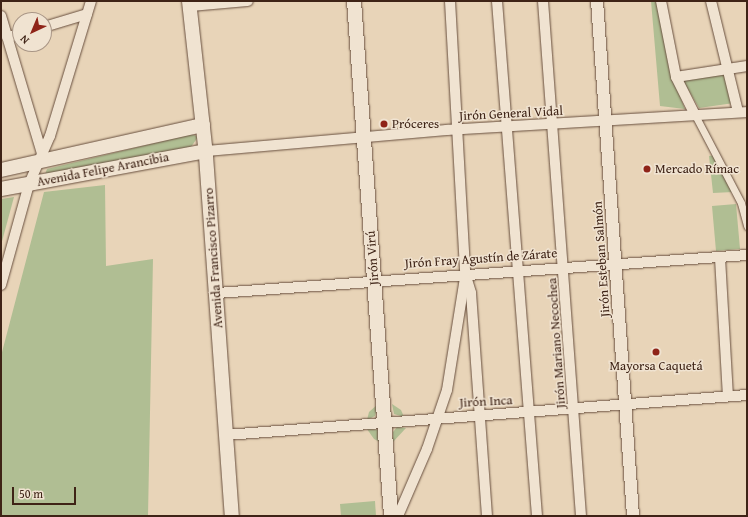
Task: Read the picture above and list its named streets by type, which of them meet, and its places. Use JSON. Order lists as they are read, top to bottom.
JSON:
{
  "streets": {
    "main road": ["Avenida Felipe Arancibia", "Avenida Francisco Pizarro", "Jirón Virú"],
    "street": [
      "Jirón General Vidal",
      "Jirón Fray Agustín de Zárate",
      "Jirón Esteban Salmón",
      "Jirón Mariano Necochea",
      "Jirón Inca"
    ]
  },
  "crossings": [
    ["Jirón General Vidal", "Avenida Felipe Arancibia"],
    ["Jirón General Vidal", "Avenida Francisco Pizarro"],
    ["Jirón General Vidal", "Jirón Virú"],
    ["Jirón General Vidal", "Jirón Esteban Salmón"],
    ["Jirón General Vidal", "Jirón Mariano Necochea"],
    ["Avenida Felipe Arancibia", "Avenida Francisco Pizarro"],
    ["Avenida Francisco Pizarro", "Jirón Fray Agustín de Zárate"],
    ["Avenida Francisco Pizarro", "Jirón Inca"],
    ["Jirón Virú", "Jirón Fray Agustín de Zárate"],
    ["Jirón Virú", "Jirón Inca"],
    ["Jirón Fray Agustín de Zárate", "Jirón Esteban Salmón"],
    ["Jirón Fray Agustín de Zárate", "Jirón Mariano Necochea"],
    ["Jirón Esteban Salmón", "Jirón Inca"],
    ["Jirón Mariano Necochea", "Jirón Inca"]
  ],
  "places": ["Próceres", "Mercado Rímac", "Mayorsa Caquetá"],
  "scale_bar": "50 m",
  "north": "bottom left"
}
